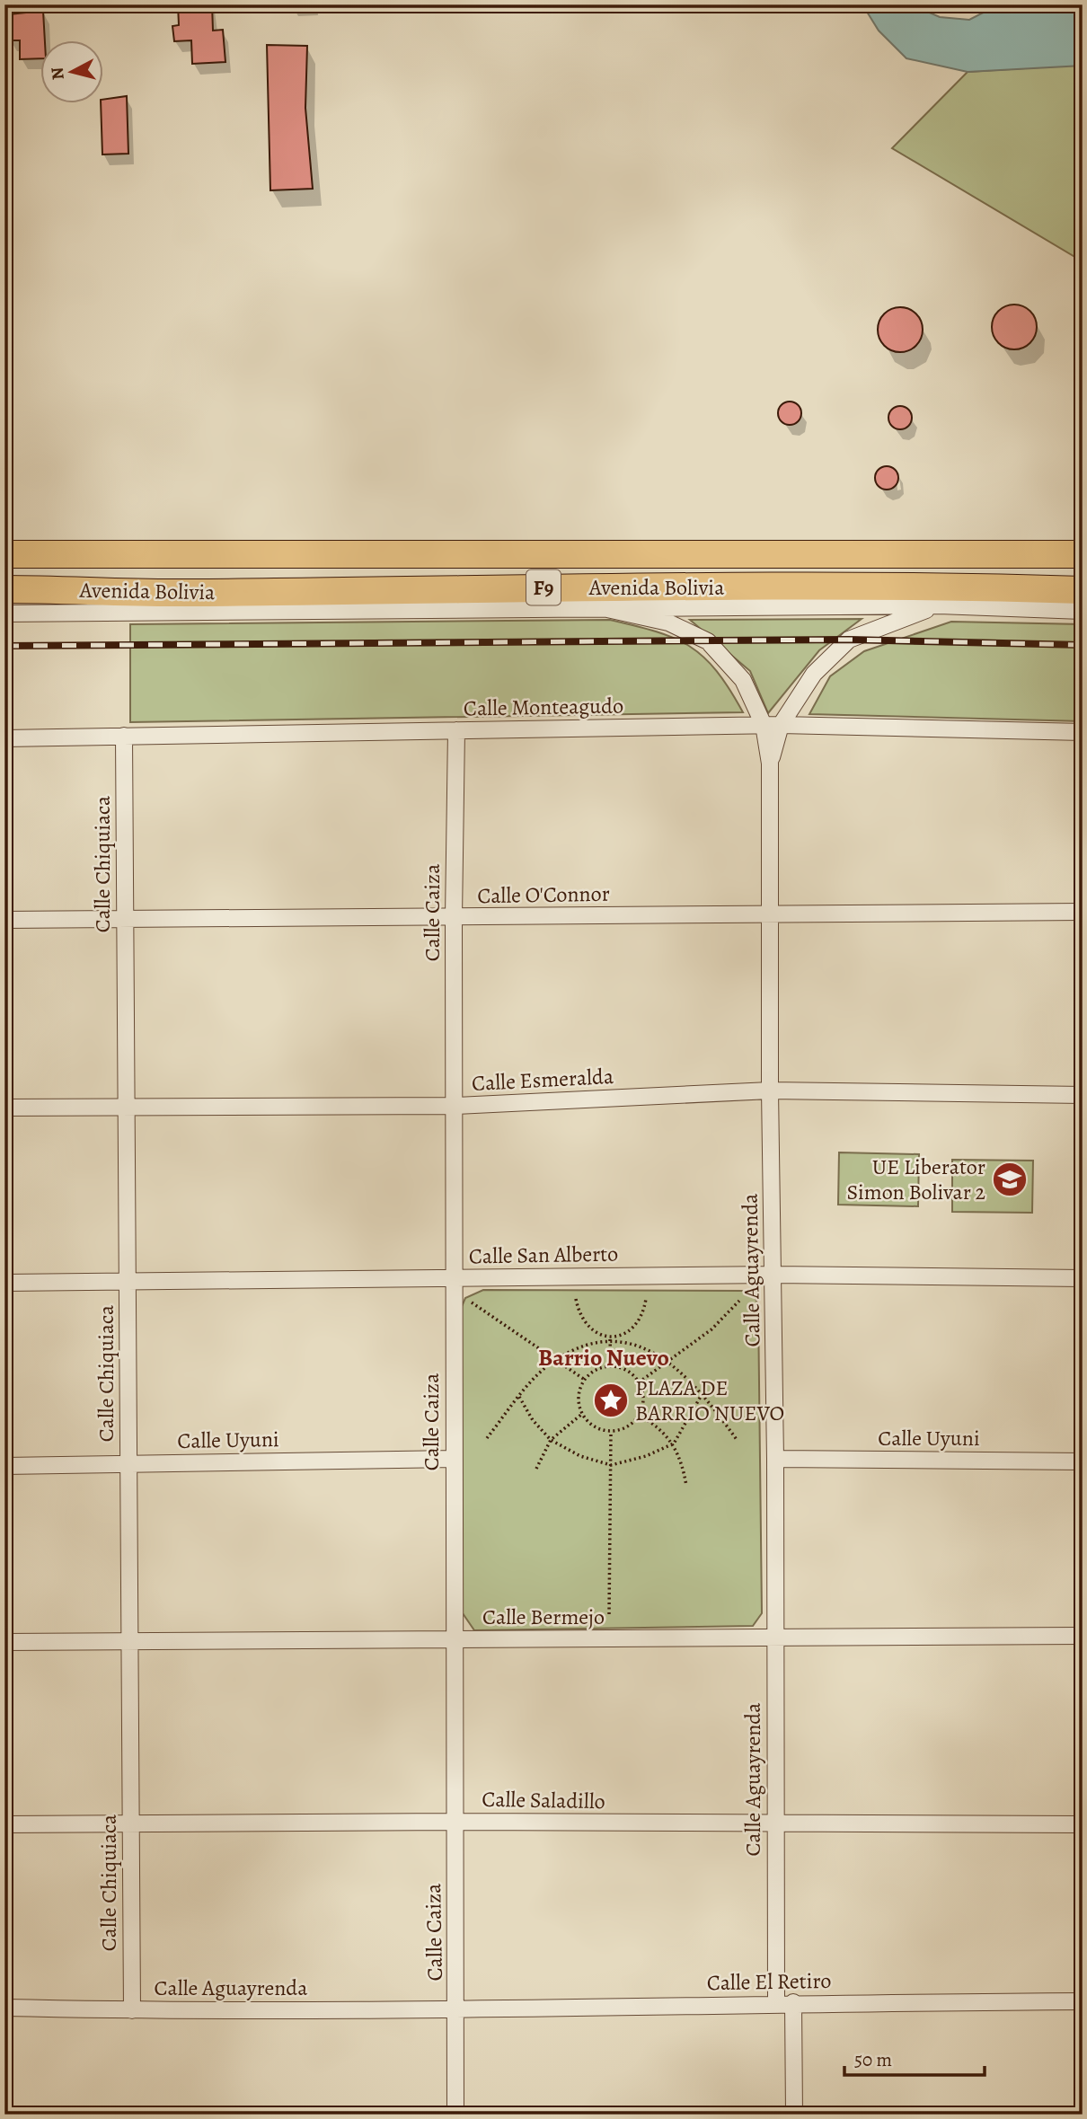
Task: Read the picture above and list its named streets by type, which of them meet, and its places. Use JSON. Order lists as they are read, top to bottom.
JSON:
{
  "streets": {
    "highway": ["F9", "Avenida Bolivia"],
    "street": [
      "Calle Monteagudo",
      "Calle Chiquiaca",
      "Calle O'Connor",
      "Calle Caiza",
      "Calle Esmeralda",
      "Calle San Alberto",
      "Calle Aguayrenda",
      "Calle Uyuni",
      "Calle Bermejo",
      "Calle Saladillo",
      "Calle El Retiro"
    ]
  },
  "crossings": [
    ["Calle Monteagudo", "Calle Chiquiaca"],
    ["Calle Monteagudo", "Calle Caiza"],
    ["Calle Chiquiaca", "Calle O'Connor"],
    ["Calle Chiquiaca", "Calle Esmeralda"],
    ["Calle Chiquiaca", "Calle San Alberto"],
    ["Calle Chiquiaca", "Calle Aguayrenda"],
    ["Calle Chiquiaca", "Calle Uyuni"],
    ["Calle Chiquiaca", "Calle Bermejo"],
    ["Calle Chiquiaca", "Calle Saladillo"],
    ["Calle O'Connor", "Calle Caiza"],
    ["Calle O'Connor", "Calle Aguayrenda"],
    ["Calle Caiza", "Calle Esmeralda"],
    ["Calle Caiza", "Calle San Alberto"],
    ["Calle Caiza", "Calle Aguayrenda"],
    ["Calle Caiza", "Calle Uyuni"],
    ["Calle Caiza", "Calle Bermejo"],
    ["Calle Caiza", "Calle Saladillo"],
    ["Calle Caiza", "Calle El Retiro"],
    ["Calle Esmeralda", "Calle Aguayrenda"],
    ["Calle San Alberto", "Calle Aguayrenda"],
    ["Calle Aguayrenda", "Calle Uyuni"],
    ["Calle Aguayrenda", "Calle Bermejo"],
    ["Calle Aguayrenda", "Calle Saladillo"],
    ["Calle Aguayrenda", "Calle El Retiro"]
  ],
  "districts": ["Barrio Nuevo"],
  "places": {
    "school or university": ["UE Liberator Simon Bolivar 2"],
    "place": ["PLAZA DE BARRIO NUEVO"]
  },
  "scale_bar": "50 m",
  "north": "left"
}
